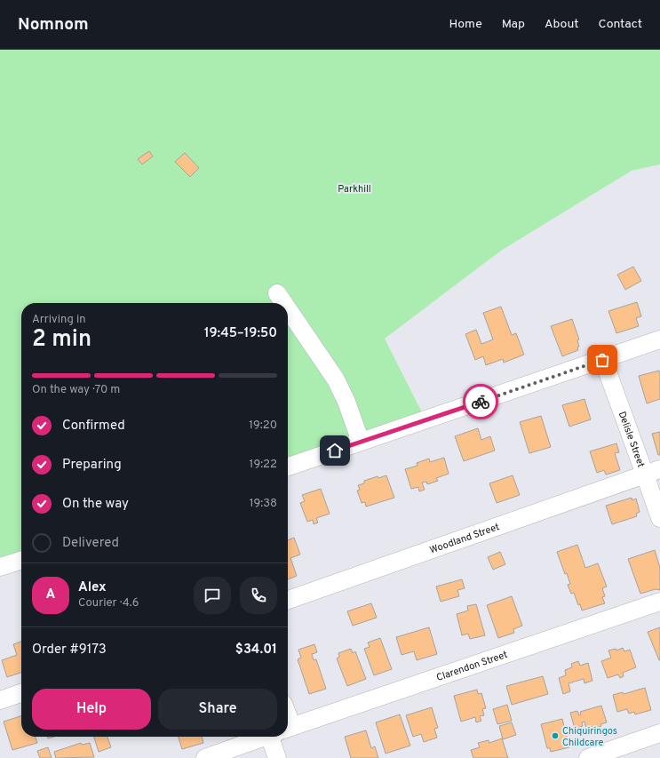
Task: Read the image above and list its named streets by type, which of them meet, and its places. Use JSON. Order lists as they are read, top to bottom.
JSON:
{
  "streets": {
    "street": ["Delisle Street", "Woodland Street", "Clarendon Street"]
  },
  "crossings": [
    ["Delisle Street", "Woodland Street"]
  ],
  "parks": ["Parkhill"],
  "places": ["Chiquiringos Childcare"],
  "page": {
    "header": "Nomnom",
    "nav": [
      "Home",
      "Map",
      "About",
      "Contact"
    ],
    "heading": ["2 min", "Arriving in", "19:45–19:50"],
    "panel": [
      "Alex",
      "Courier · 4.6",
      "Order #9173",
      "$34.01"
    ],
    "bar": "On the way · 70 m",
    "list": [
      ["Confirmed", "19:20"],
      ["Preparing", "19:22"],
      ["On the way", "19:38"],
      "Delivered"
    ],
    "round": "A",
    "buttons": ["Help", "Share"]
  }
}
